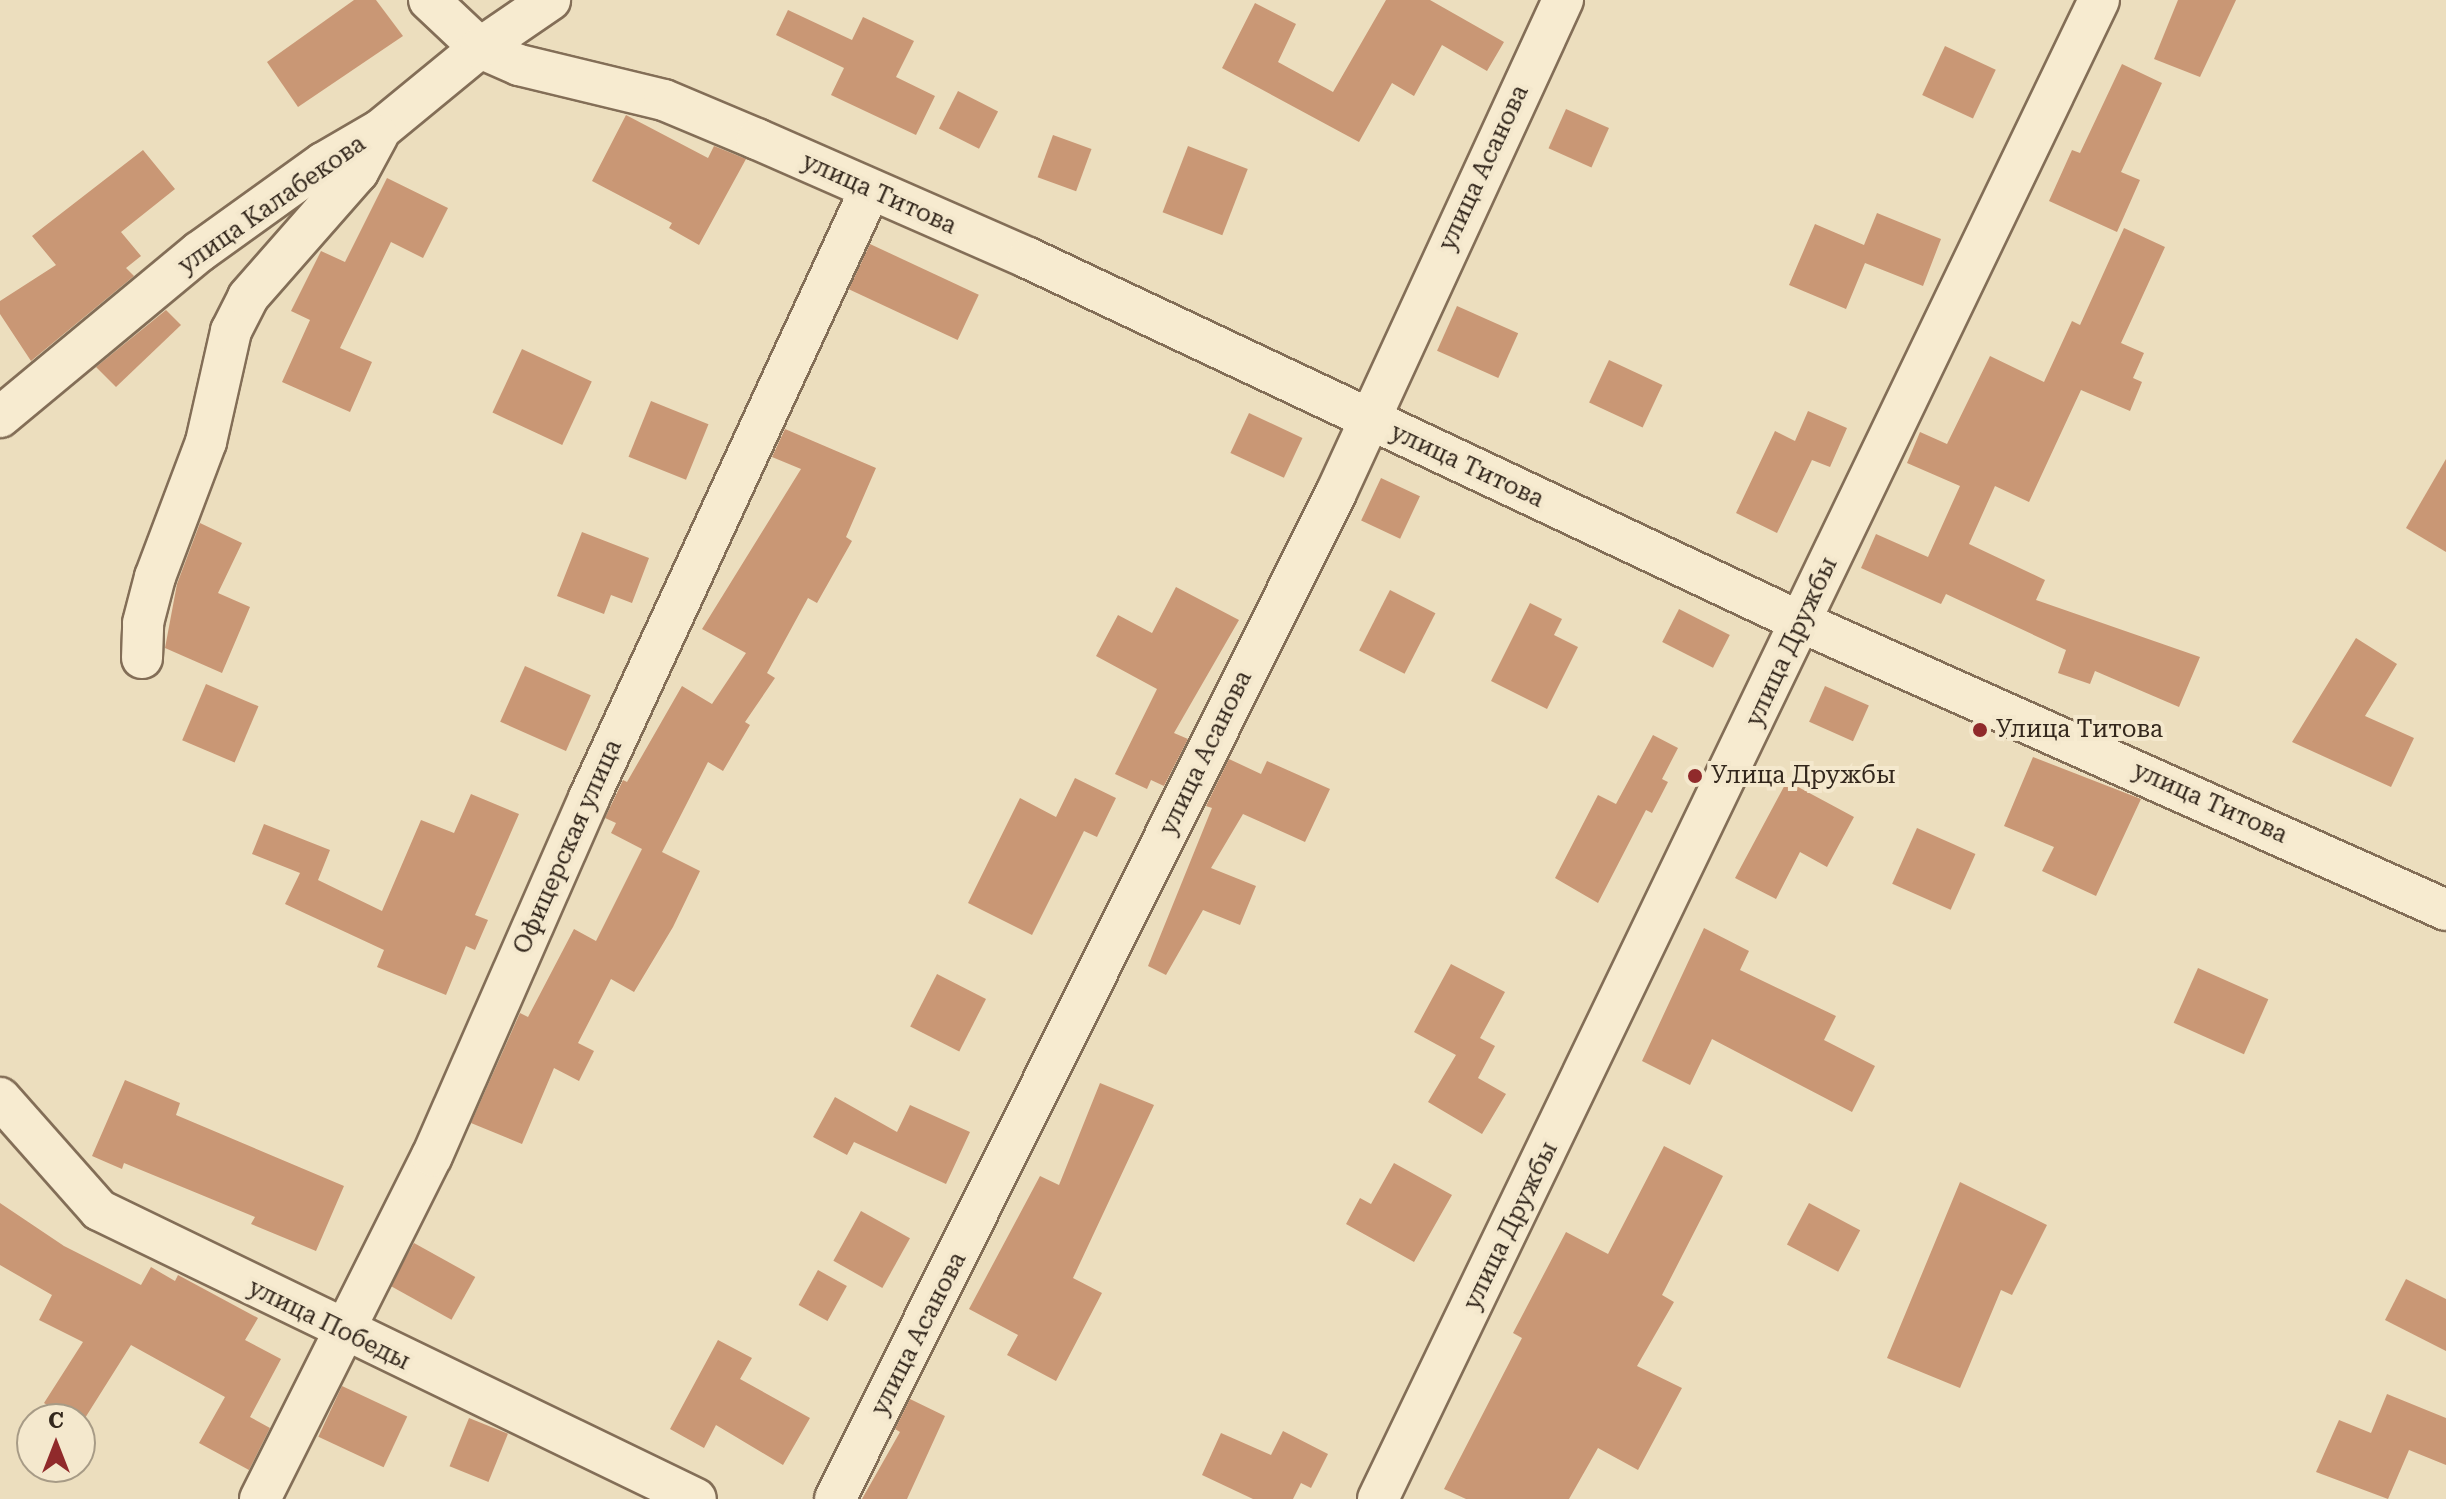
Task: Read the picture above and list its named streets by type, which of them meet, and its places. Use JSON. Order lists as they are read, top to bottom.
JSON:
{
  "streets": {
    "street": [
      "улица Асанова",
      "улица Титова",
      "улица Калабекова",
      "улица Дружбы",
      "Офицерская улица",
      "улица Победы"
    ]
  },
  "crossings": [
    ["улица Асанова", "улица Титова"],
    ["улица Титова", "улица Калабекова"],
    ["улица Титова", "улица Дружбы"],
    ["улица Титова", "Офицерская улица"],
    ["Офицерская улица", "улица Победы"]
  ],
  "places": ["Улица Титова", "Улица Дружбы"],
  "north": "top"
}
